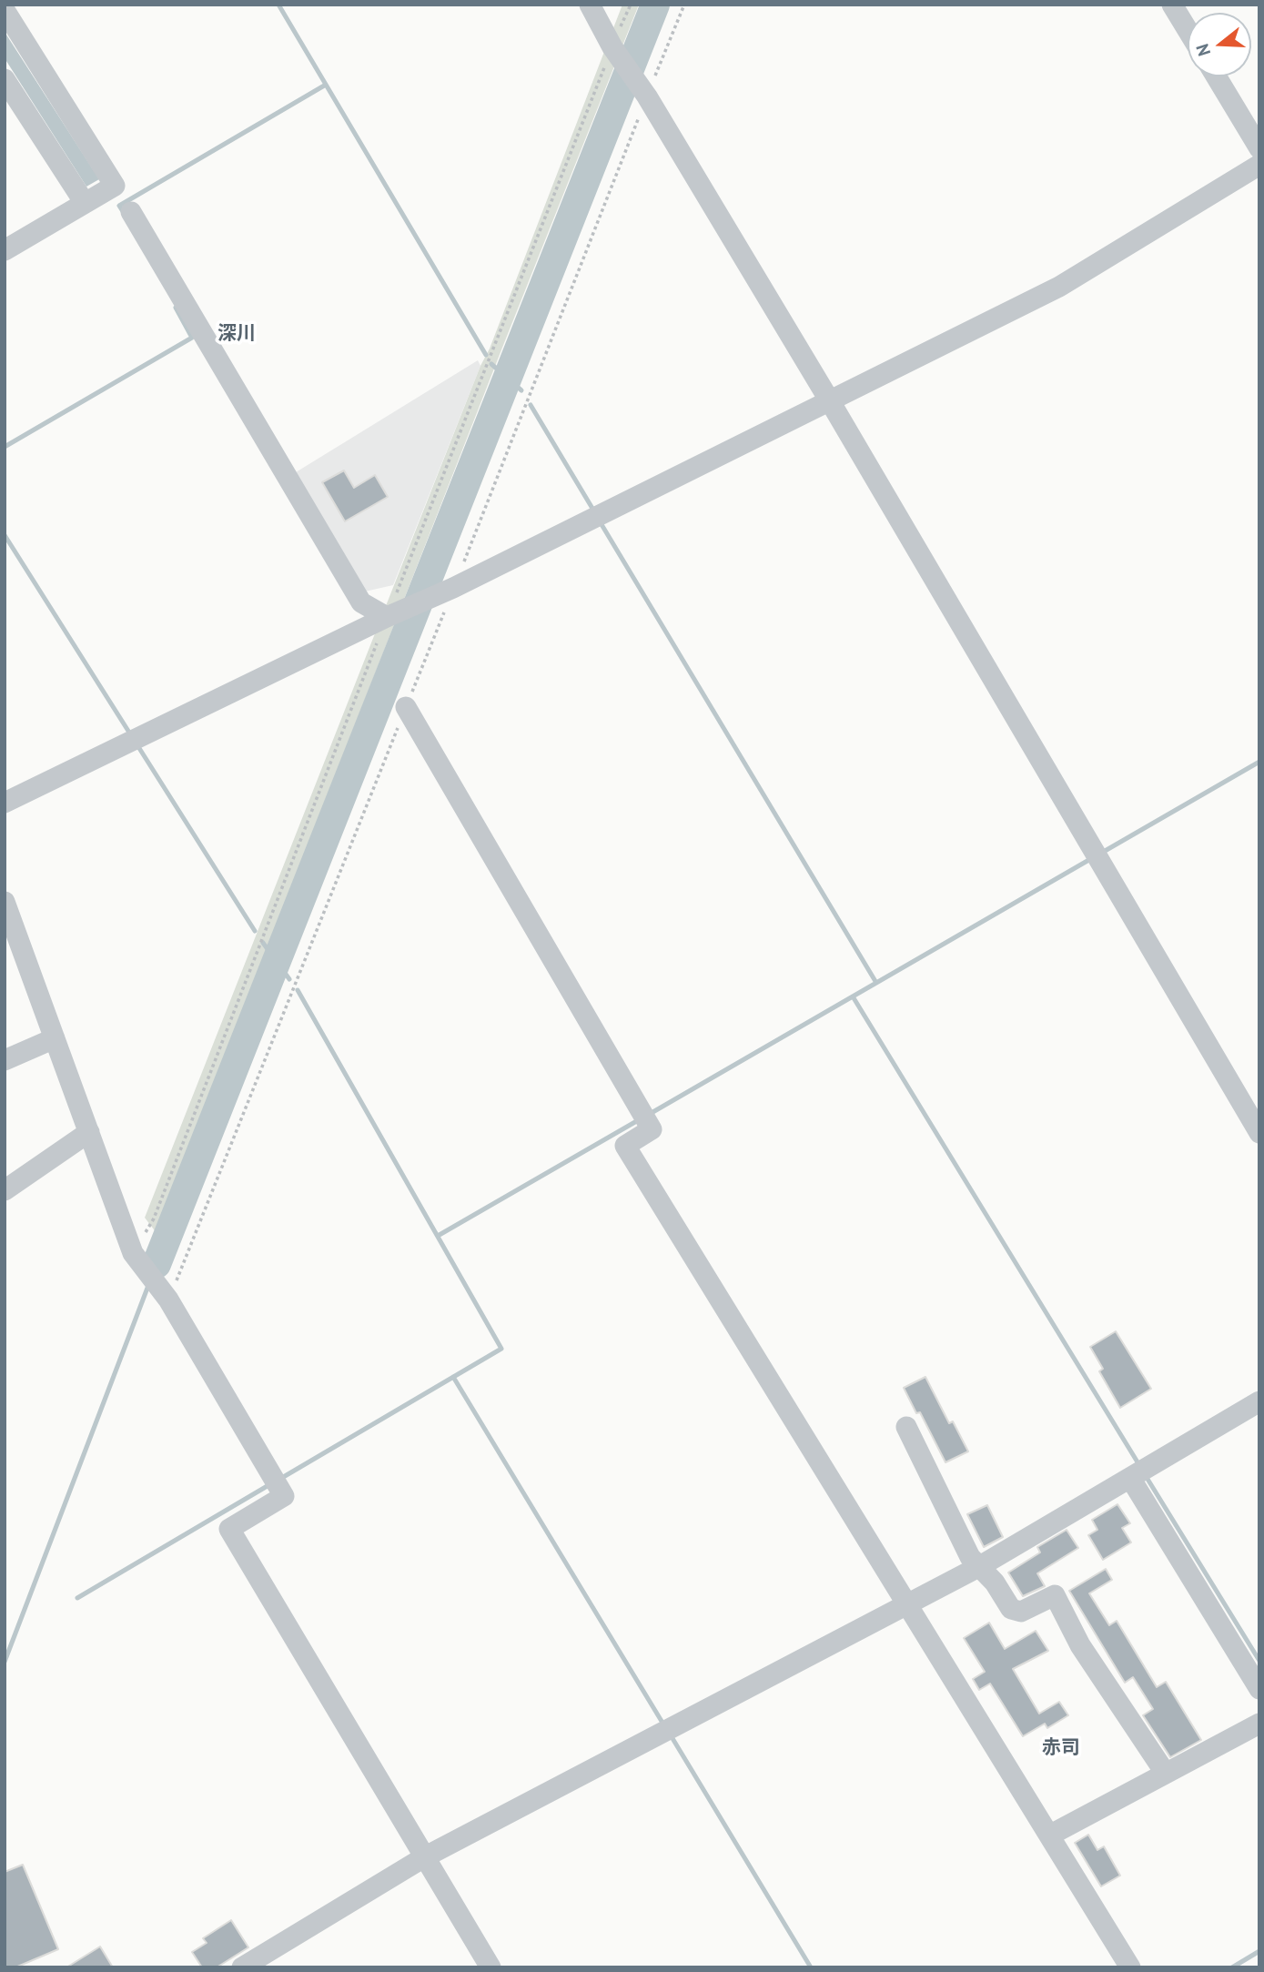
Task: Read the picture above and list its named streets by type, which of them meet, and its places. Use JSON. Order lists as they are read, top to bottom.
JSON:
{
  "districts": ["深川", "赤司"],
  "north": "left"
}
